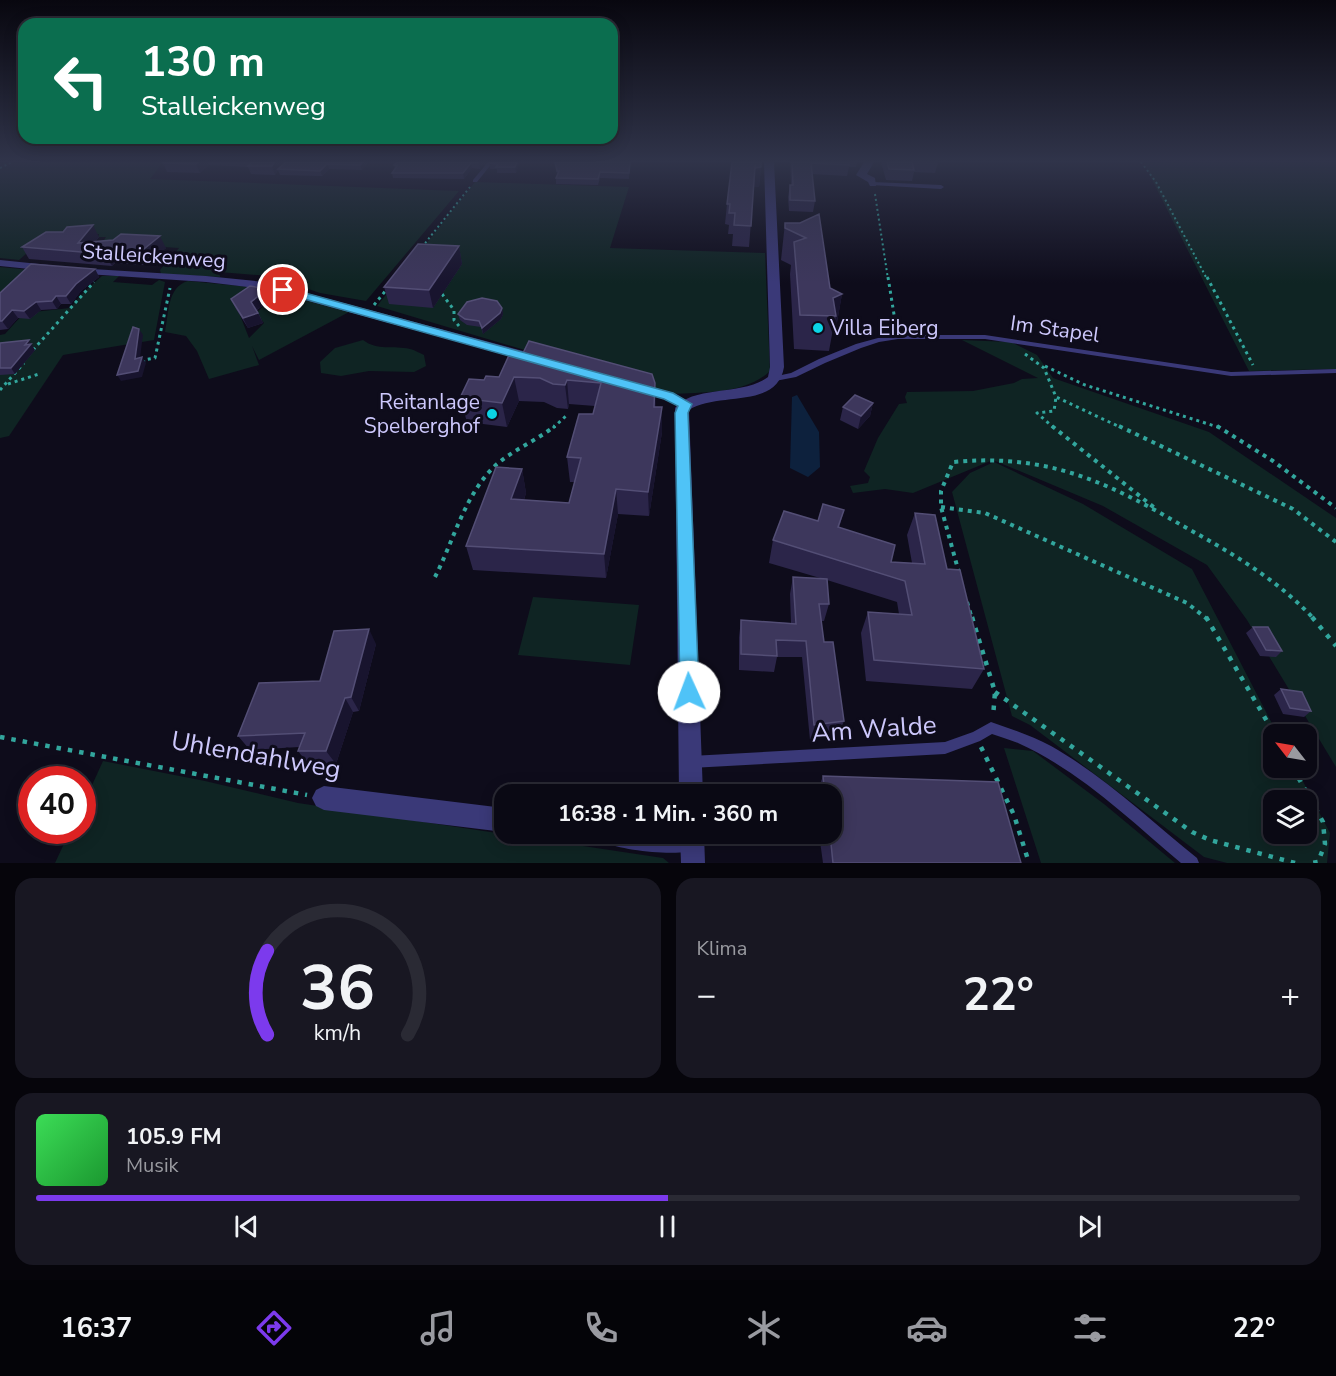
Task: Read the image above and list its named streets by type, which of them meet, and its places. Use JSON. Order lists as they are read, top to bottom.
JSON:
{
  "streets": {
    "street": ["Stalleickenweg", "Uhlendahlweg"],
    "lane": ["Im Stapel", "Am Walde"]
  },
  "places": ["Villa Eiberg", "Reitanlage Spelberghof"],
  "north": "top left",
  "page": {
    "turn": ["130 m", "Stalleickenweg"],
    "limit": "40",
    "trip": "16:38 · 1 Min. · 360 m",
    "tile": "Klima",
    "heat": ["−", "22°", "+"],
    "song": ["105.9 FM", "Musik"],
    "tabs": ["16:37", "22°"],
    "gauge": ["36", "km/h"]
  }
}
